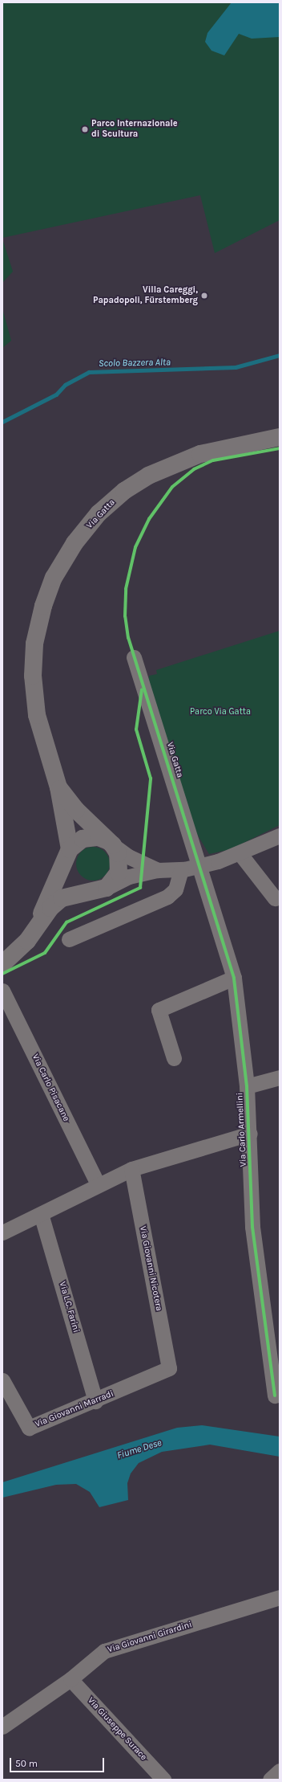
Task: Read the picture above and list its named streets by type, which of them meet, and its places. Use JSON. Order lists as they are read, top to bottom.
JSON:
{
  "streets": {
    "street": [
      "Via Gatta",
      "Via Carlo Pisacane",
      "Via Carlo Armellini",
      "Via Giovanni Nicotera",
      "Via L.C. Farini",
      "Via Giovanni Marradi",
      "Via Giovanni Girardini",
      "Via Giuseppe Surace"
    ]
  },
  "crossings": [
    ["Via Gatta", "Via Carlo Armellini"],
    ["Via Giovanni Nicotera", "Via Giovanni Marradi"],
    ["Via L.C. Farini", "Via Giovanni Marradi"],
    ["Via Giovanni Girardini", "Via Giuseppe Surace"]
  ],
  "water": ["Scolo Bazzera Alta", "Fiume Dese"],
  "parks": ["Parco Via Gatta"],
  "places": ["Parco Internazionale di Scultura", "Villa Careggi, Papadopoli, Fürstemberg"],
  "scale_bar": "50 m"
}
